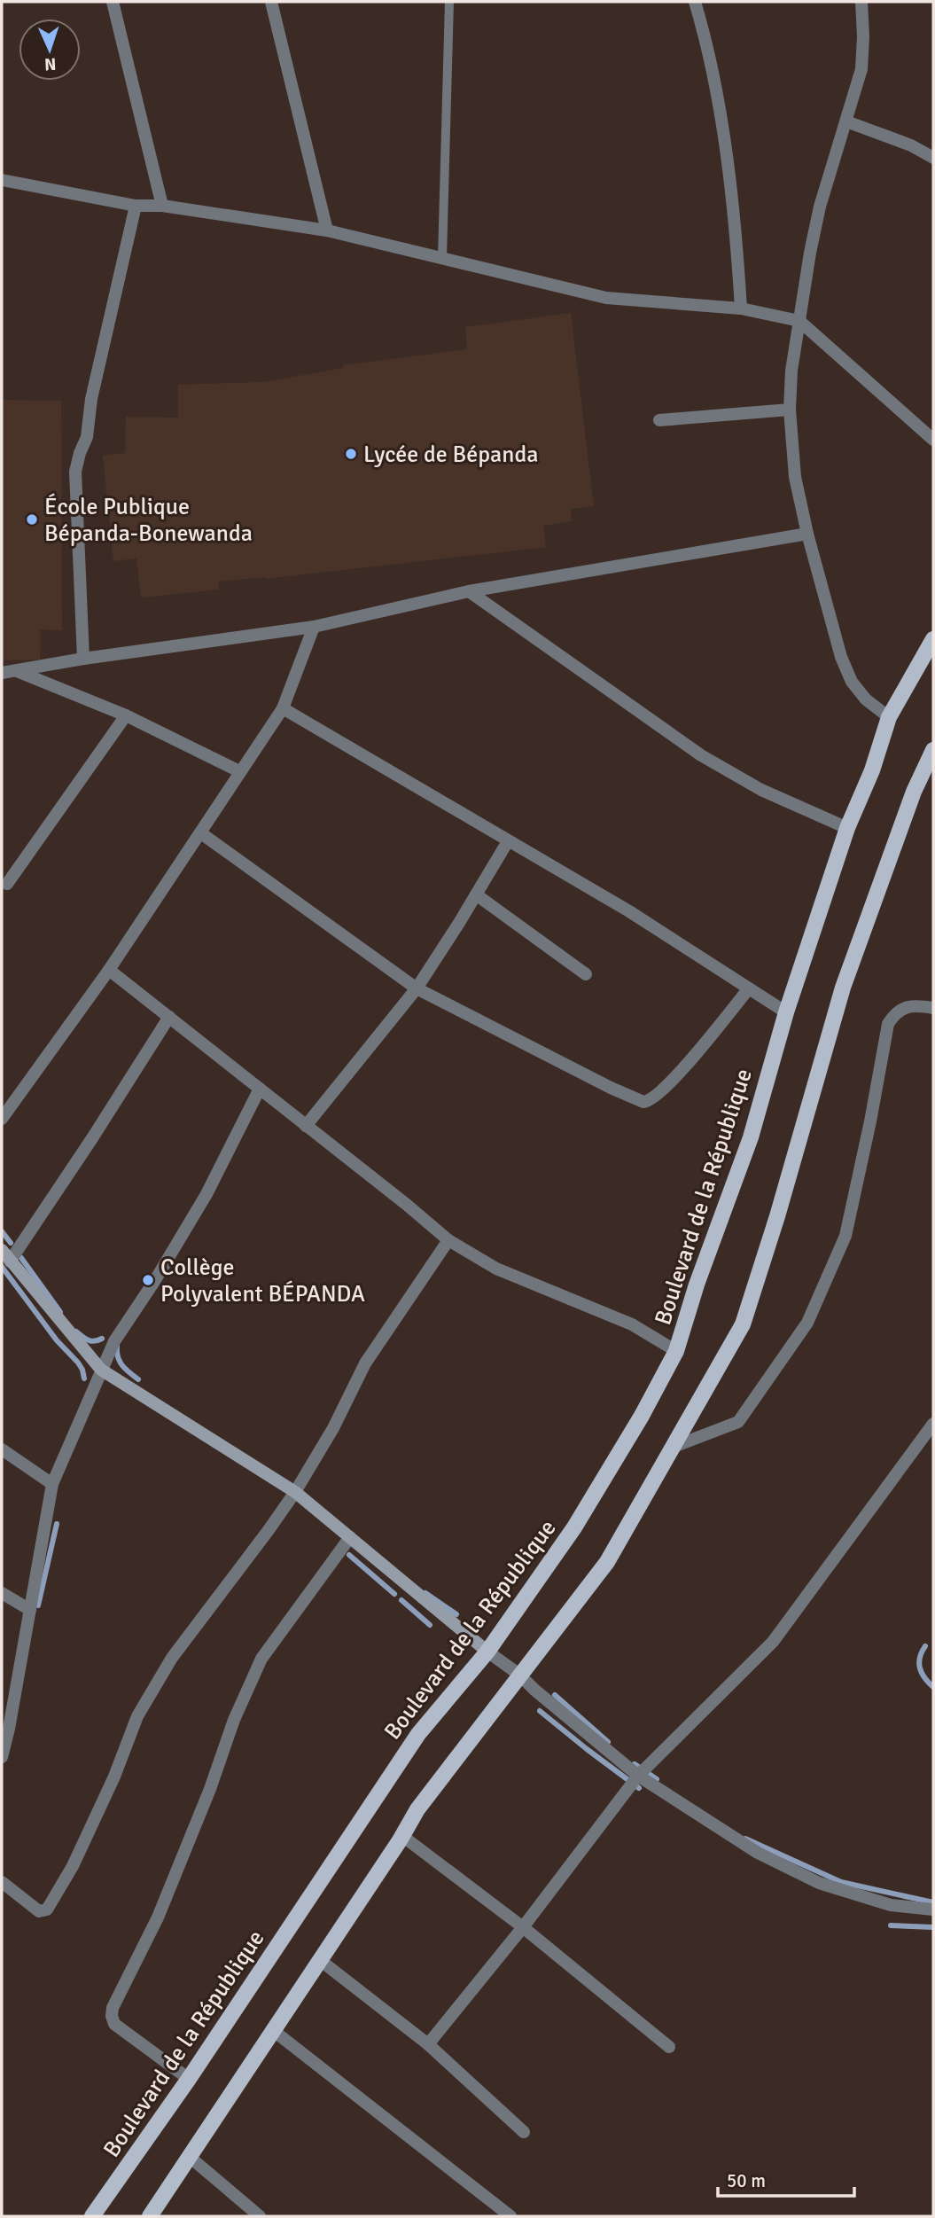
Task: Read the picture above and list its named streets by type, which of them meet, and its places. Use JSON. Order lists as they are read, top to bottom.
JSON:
{
  "streets": {
    "main road": ["Boulevard de la République"]
  },
  "places": ["Lycée de Bépanda", "École Publique Bépanda-Bonewanda", "Collège Polyvalent BÉPANDA"],
  "scale_bar": "50 m",
  "north": "bottom"
}
